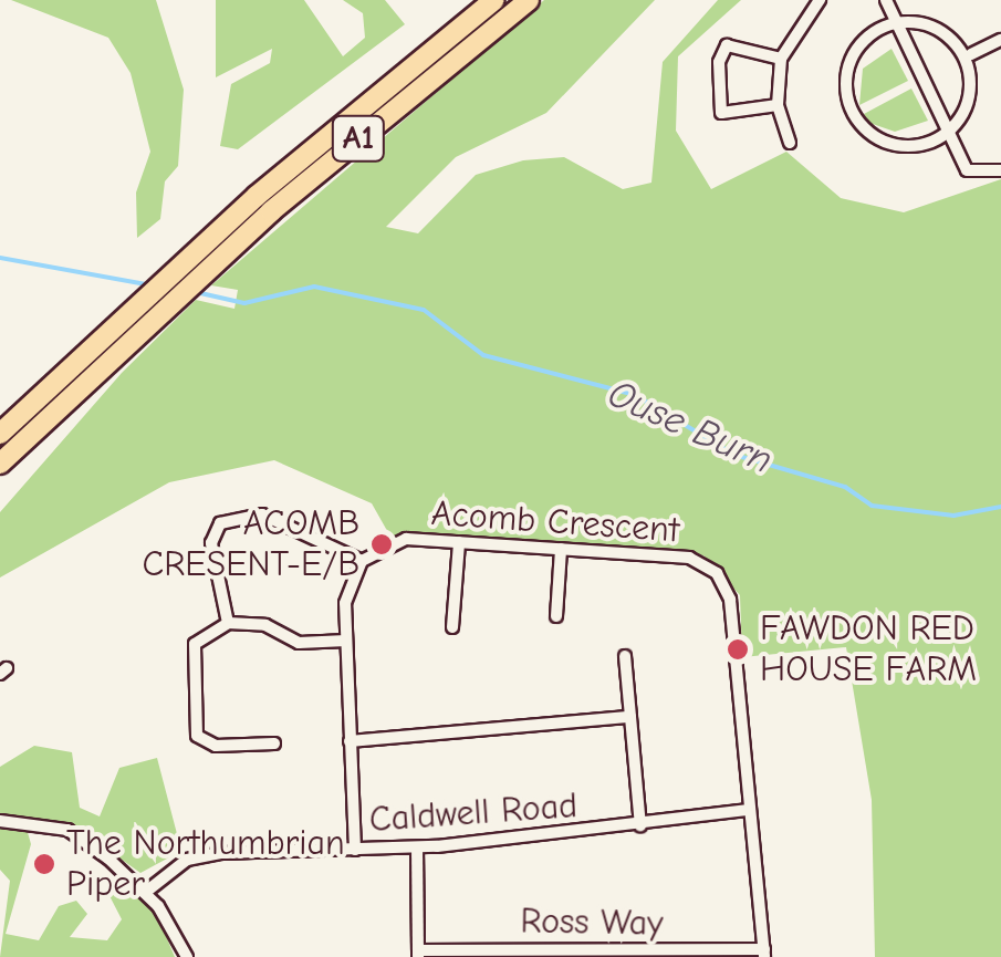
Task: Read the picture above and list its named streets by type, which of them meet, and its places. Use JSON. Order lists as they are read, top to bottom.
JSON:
{
  "streets": {
    "highway": ["A1"],
    "street": ["Acomb Crescent", "Caldwell Road", "Ross Way"]
  },
  "crossings": [
    ["Acomb Crescent", "Caldwell Road"],
    ["Acomb Crescent", "Ross Way"]
  ],
  "water": ["Ouse Burn"],
  "places": ["ACOMB CRESENT-E/B", "FAWDON RED HOUSE FARM", "The Northumbrian Piper"]
}
